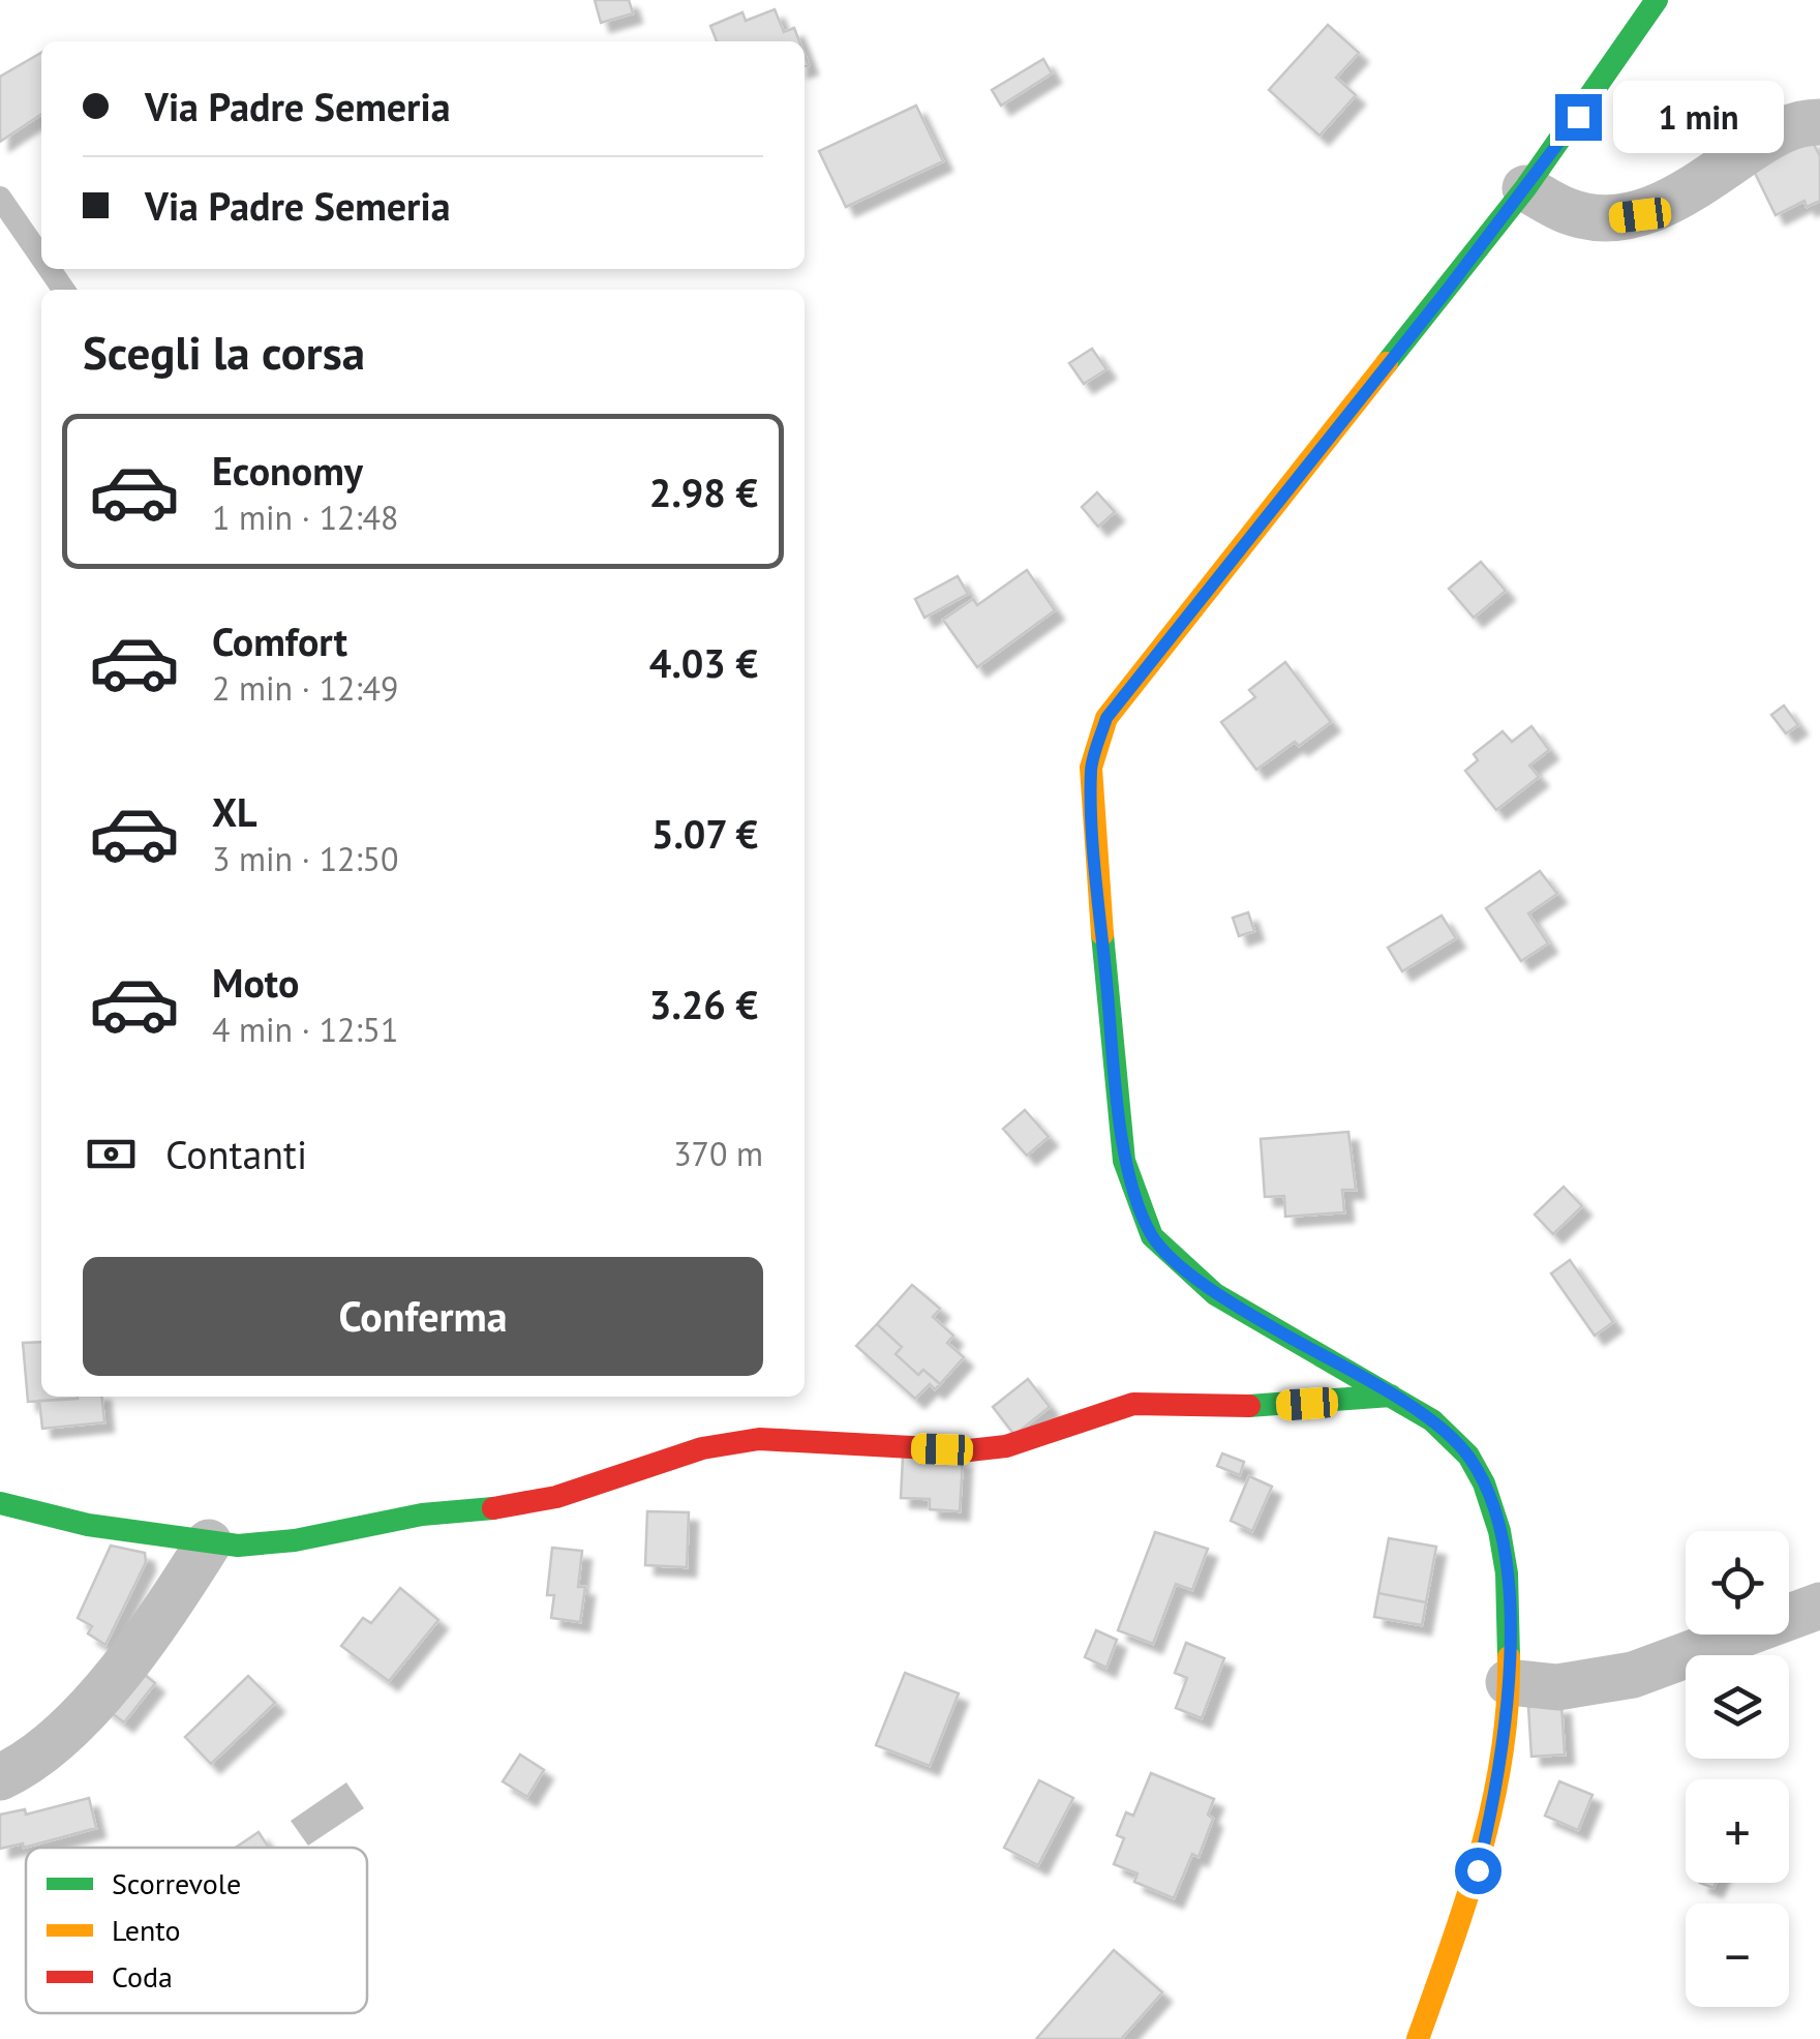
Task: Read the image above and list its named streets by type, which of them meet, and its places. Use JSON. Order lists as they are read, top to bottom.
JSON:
{
  "legend": ["Scorrevole", "Lento", "Coda"],
  "page": {
    "banner": ["Via Padre Semeria", "Via Padre Semeria"],
    "bubble": "1 min",
    "heading": "Scegli la corsa",
    "list": [
      {
        "name": "Economy",
        "note": "1 min · 12:48",
        "value": "2.98 €"
      },
      {
        "name": "Comfort",
        "note": "2 min · 12:49",
        "value": "4.03 €"
      },
      {
        "name": "XL",
        "note": "3 min · 12:50",
        "value": "5.07 €"
      },
      {
        "name": "Moto",
        "note": "4 min · 12:51",
        "value": "3.26 €"
      }
    ],
    "pay": ["Contanti", "370 m"],
    "buttons": "Conferma",
    "map_buttons": ["+", "−"]
  }
}
